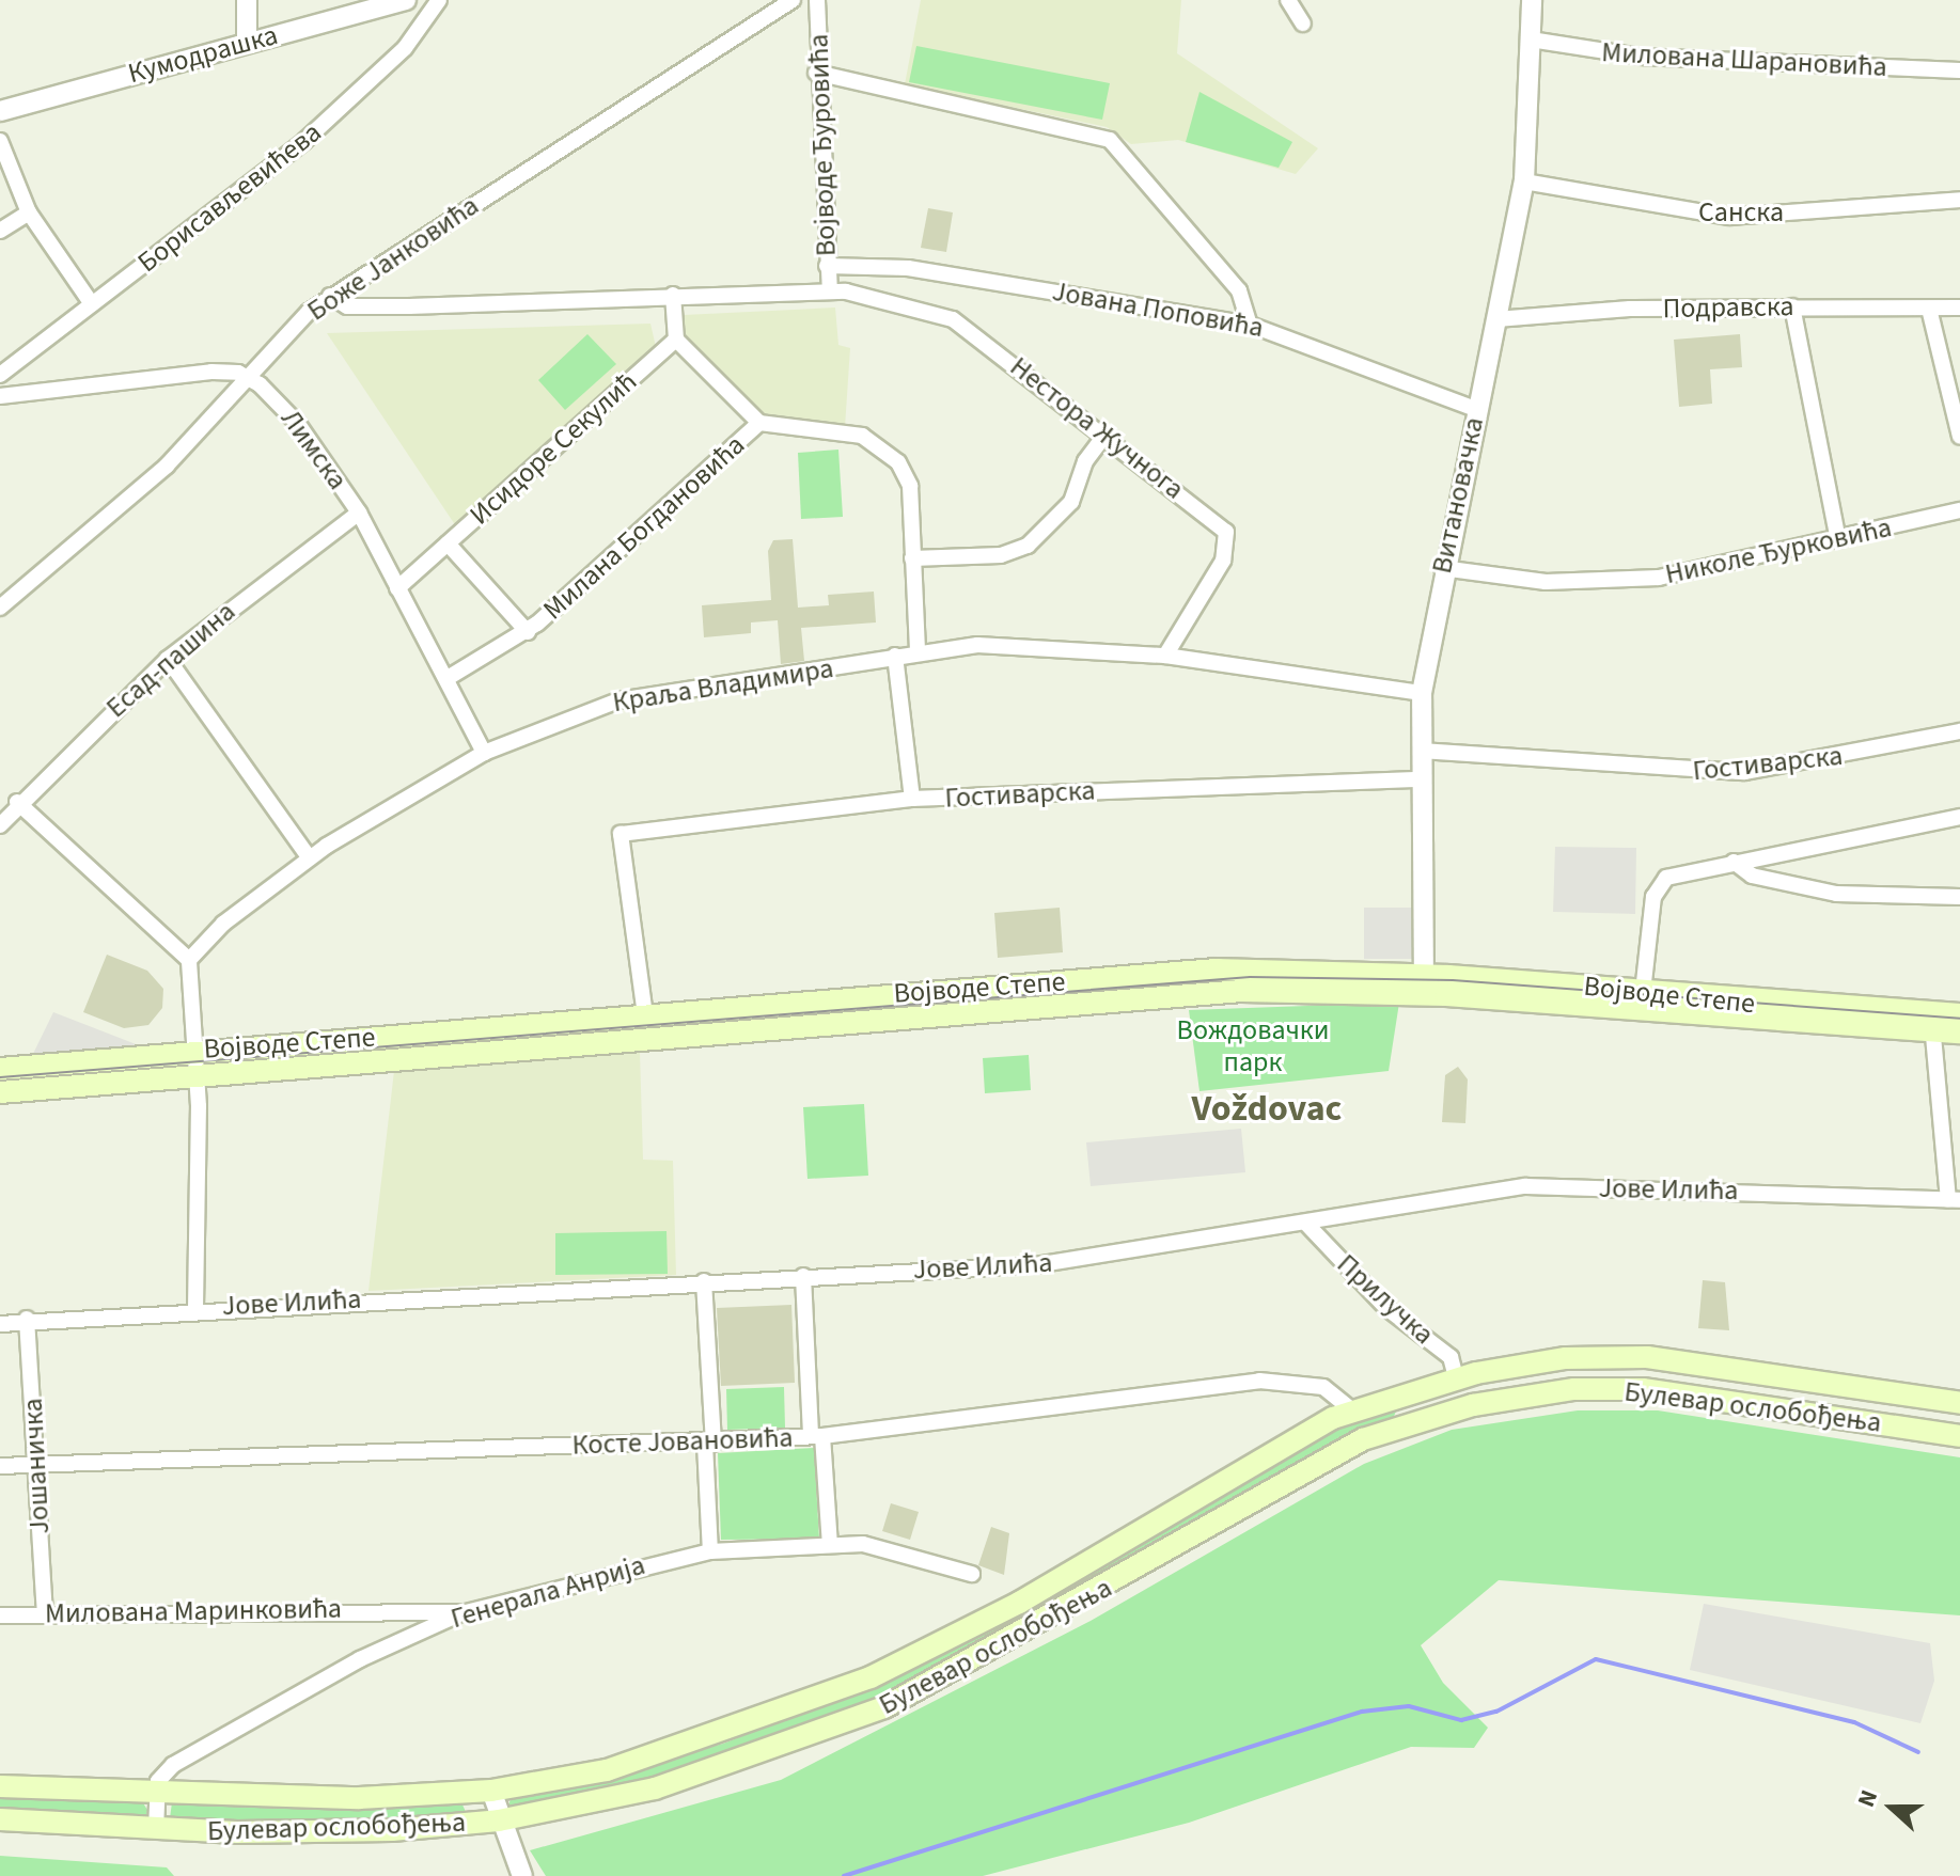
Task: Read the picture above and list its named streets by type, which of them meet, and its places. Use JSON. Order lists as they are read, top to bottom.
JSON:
{
  "streets": {
    "main road": ["Војводе Степе", "Булевар ослобођења"],
    "street": [
      "Кумодрашка",
      "Милована Шарановића",
      "Војводе Ђуровића",
      "Борисављевићева",
      "Санска",
      "Боже Јанковића",
      "Подравска",
      "Јована Поповића",
      "Нестора Жучнога",
      "Исидоре Секулић",
      "Лимска",
      "Витановачка",
      "Милана Богдановића",
      "Николе Ђурковића",
      "Есад-пашина",
      "Краља Владимира",
      "Гостиварска",
      "Јове Илића",
      "Прилучка",
      "Косте Јовановића",
      "Јошаничка",
      "Генерала Анрија",
      "Милована Маринковића"
    ]
  },
  "crossings": [
    ["Милована Шарановића", "Витановачка"],
    ["Војводе Ђуровића", "Јована Поповића"],
    ["Војводе Ђуровића", "Нестора Жучнога"],
    ["Санска", "Витановачка"],
    ["Боже Јанковића", "Лимска"],
    ["Подравска", "Витановачка"],
    ["Јована Поповића", "Витановачка"],
    ["Нестора Жучнога", "Краља Владимира"],
    ["Исидоре Секулић", "Лимска"],
    ["Исидоре Секулић", "Милана Богдановића"],
    ["Лимска", "Милана Богдановића"],
    ["Лимска", "Есад-пашина"],
    ["Лимска", "Краља Владимира"],
    ["Витановачка", "Николе Ђурковића"],
    ["Витановачка", "Краља Владимира"],
    ["Витановачка", "Гостиварска"],
    ["Витановачка", "Војводе Степе"],
    ["Гостиварска", "Војводе Степе"],
    ["Јове Илића", "Прилучка"],
    ["Јове Илића", "Јошаничка"],
    ["Прилучка", "Булевар ослобођења"],
    ["Булевар ослобођења", "Косте Јовановића"],
    ["Булевар ослобођења", "Генерала Анрија"],
    ["Косте Јовановића", "Јошаничка"],
    ["Јошаничка", "Милована Маринковића"],
    ["Генерала Анрија", "Милована Маринковића"]
  ],
  "districts": ["Voždovac"],
  "parks": ["Вождовачки парк"],
  "north": "left"
}
